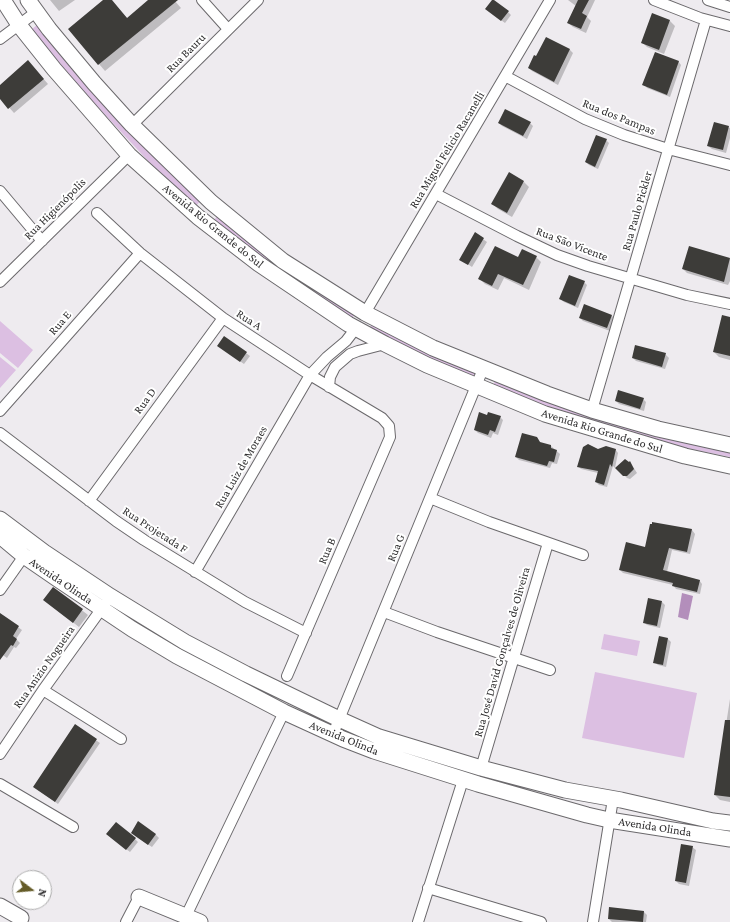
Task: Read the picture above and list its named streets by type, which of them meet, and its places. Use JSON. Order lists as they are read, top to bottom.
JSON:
{
  "streets": {
    "street": [
      "Rua Bauru",
      "Rua dos Pampas",
      "Rua Miguel Felicio Racanelli",
      "Rua Higienópolis",
      "Rua Paulo Pickler",
      "Avenida Rio Grande do Sul",
      "Rua São Vicente",
      "Rua A",
      "Rua E",
      "Rua D",
      "Rua Luiz de Moraes",
      "Rua Projetada F",
      "Rua G",
      "Rua B",
      "Avenida Olinda",
      "Rua José David Gonçalves de Oliveira",
      "Rua Anizio Nogueira"
    ]
  },
  "crossings": [
    ["Rua Bauru", "Avenida Rio Grande do Sul"],
    ["Rua dos Pampas", "Rua Miguel Felicio Racanelli"],
    ["Rua dos Pampas", "Rua Paulo Pickler"],
    ["Rua Miguel Felicio Racanelli", "Avenida Rio Grande do Sul"],
    ["Rua Miguel Felicio Racanelli", "Rua São Vicente"],
    ["Rua Higienópolis", "Avenida Rio Grande do Sul"],
    ["Rua Paulo Pickler", "Avenida Rio Grande do Sul"],
    ["Rua Paulo Pickler", "Rua São Vicente"],
    ["Avenida Rio Grande do Sul", "Rua Luiz de Moraes"],
    ["Avenida Rio Grande do Sul", "Rua G"],
    ["Rua A", "Rua E"],
    ["Rua A", "Rua D"],
    ["Rua A", "Rua Luiz de Moraes"],
    ["Rua A", "Rua B"],
    ["Rua D", "Rua Projetada F"],
    ["Rua Luiz de Moraes", "Rua Projetada F"],
    ["Rua Projetada F", "Rua B"],
    ["Rua G", "Avenida Olinda"],
    ["Avenida Olinda", "Rua José David Gonçalves de Oliveira"],
    ["Avenida Olinda", "Rua Anizio Nogueira"]
  ],
  "north": "right"
}
